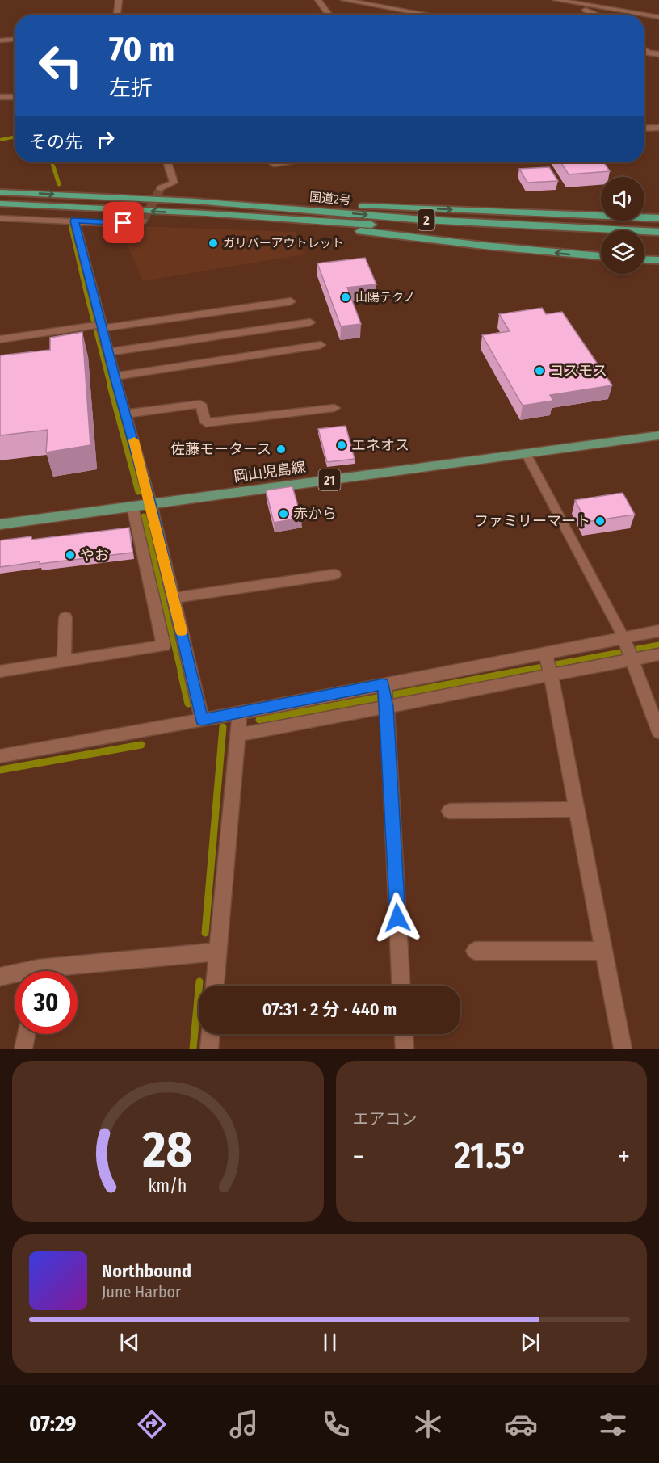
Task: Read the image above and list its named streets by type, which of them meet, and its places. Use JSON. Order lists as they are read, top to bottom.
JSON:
{
  "streets": {
    "highway": ["国道2号", "2"],
    "main road": ["岡山児島線", "21"]
  },
  "crossings": [
    ["国道2号", "2"]
  ],
  "places": [
    "ガリバーアウトレット",
    "山陽テクノ",
    "コスモス",
    "エネオス",
    "佐藤モータース",
    "赤から",
    "ファミリーマート",
    "やお"
  ],
  "page": {
    "turn": ["70 m", "左折"],
    "then": "その先",
    "limit": "30",
    "trip": "07:31 · 2 分 · 440 m",
    "tile": "エアコン",
    "heat": ["−", "21.5°", "+"],
    "song": ["Northbound", "June Harbor"],
    "tabs": "07:29",
    "gauge": ["28", "km/h"]
  }
}
